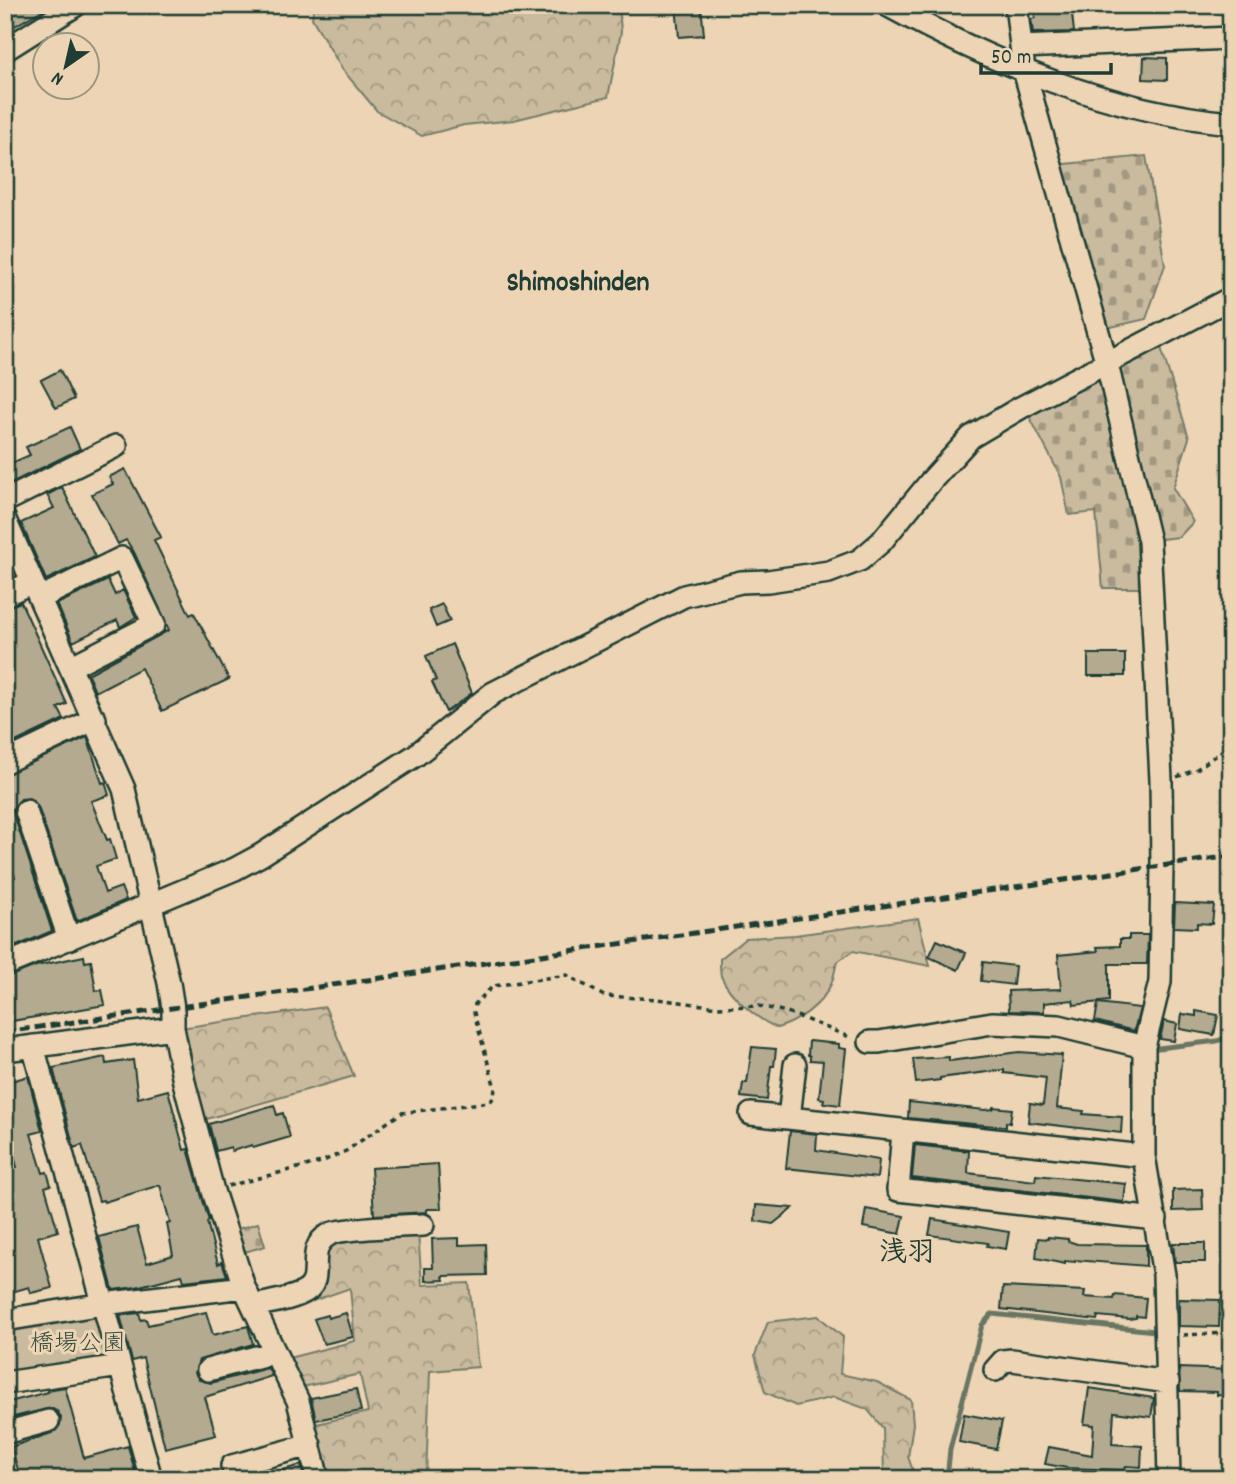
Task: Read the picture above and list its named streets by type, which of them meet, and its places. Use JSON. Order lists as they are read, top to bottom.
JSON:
{
  "districts": ["Shimoshinden", "浅羽"],
  "parks": ["橋場公園"],
  "scale_bar": "50 m",
  "north": "bottom left"
}
